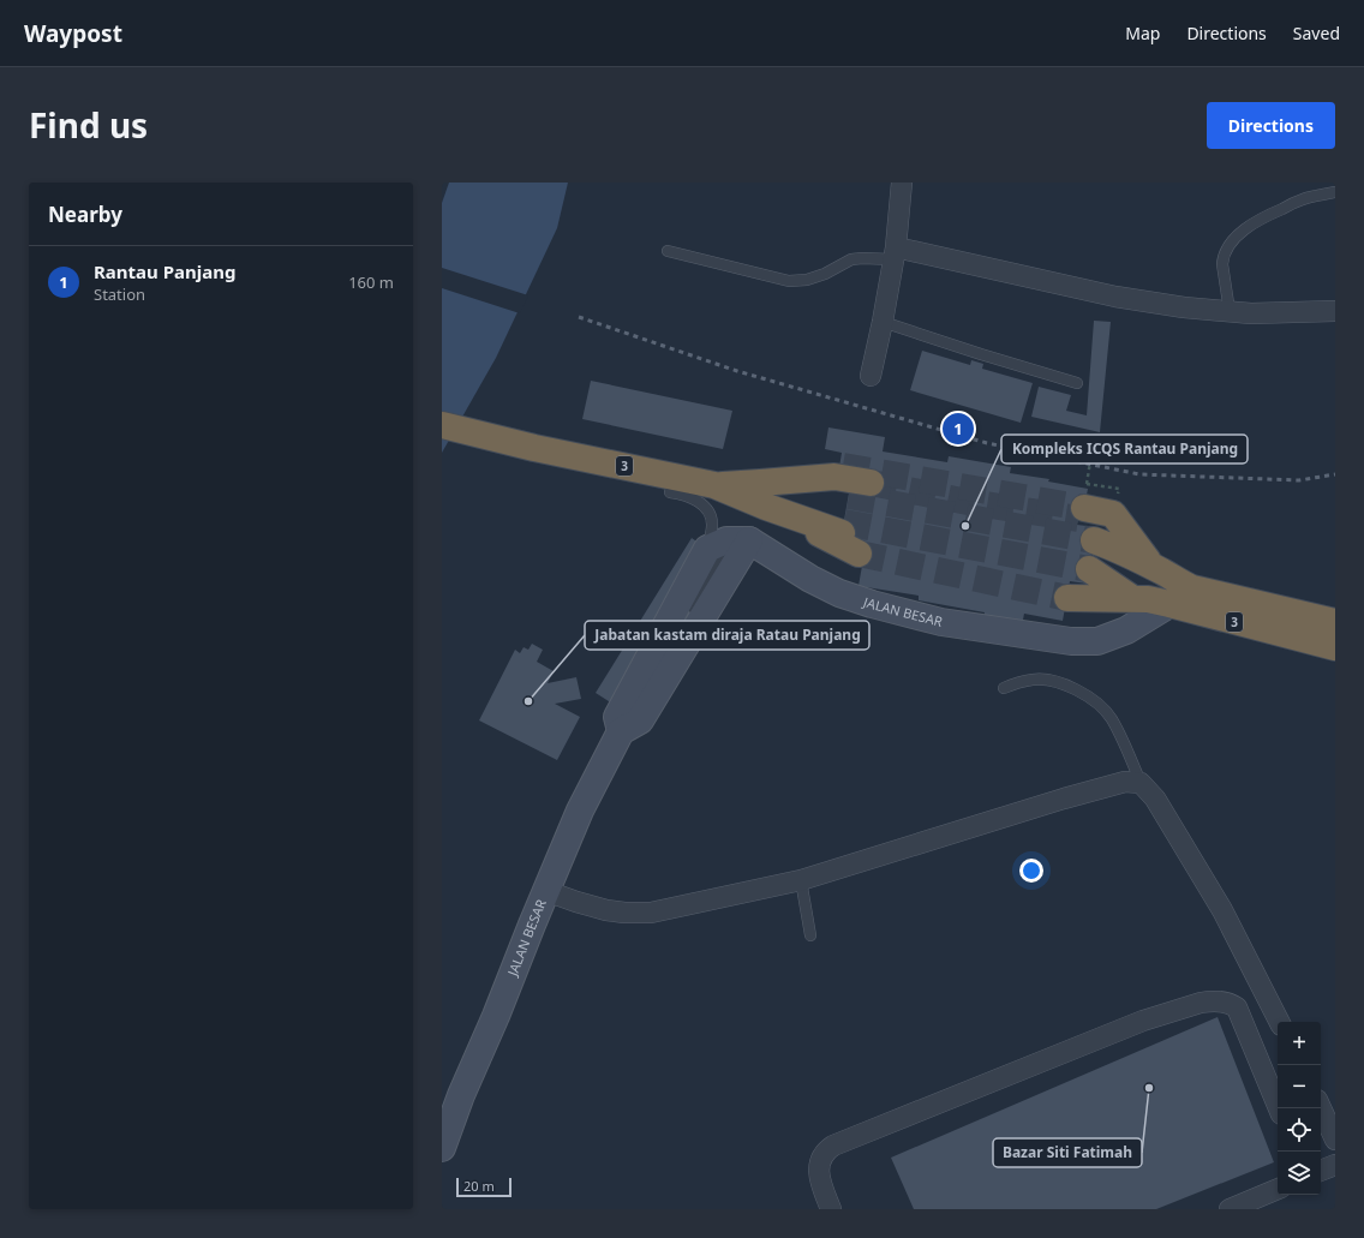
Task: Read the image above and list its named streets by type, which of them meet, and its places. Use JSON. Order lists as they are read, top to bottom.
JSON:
{
  "streets": {
    "highway": ["3"],
    "main road": ["JALAN BESAR"]
  },
  "crossings": [
    ["3", "JALAN BESAR"]
  ],
  "places": ["Kompleks ICQS Rantau Panjang", "Jabatan kastam diraja Ratau Panjang", "Bazar Siti Fatimah"],
  "scale_bar": "20 m",
  "page": {
    "header": "Waypost",
    "nav": ["Map", "Directions", "Saved"],
    "title": "Find us",
    "buttons": "Directions",
    "heading": "Nearby",
    "list": [
      {
        "mark": "1",
        "name": "Rantau Panjang",
        "note": "Station",
        "value": "160 m"
      }
    ],
    "pins": "1",
    "map_buttons": ["+", "−"],
    "scale": "20 m"
  }
}
